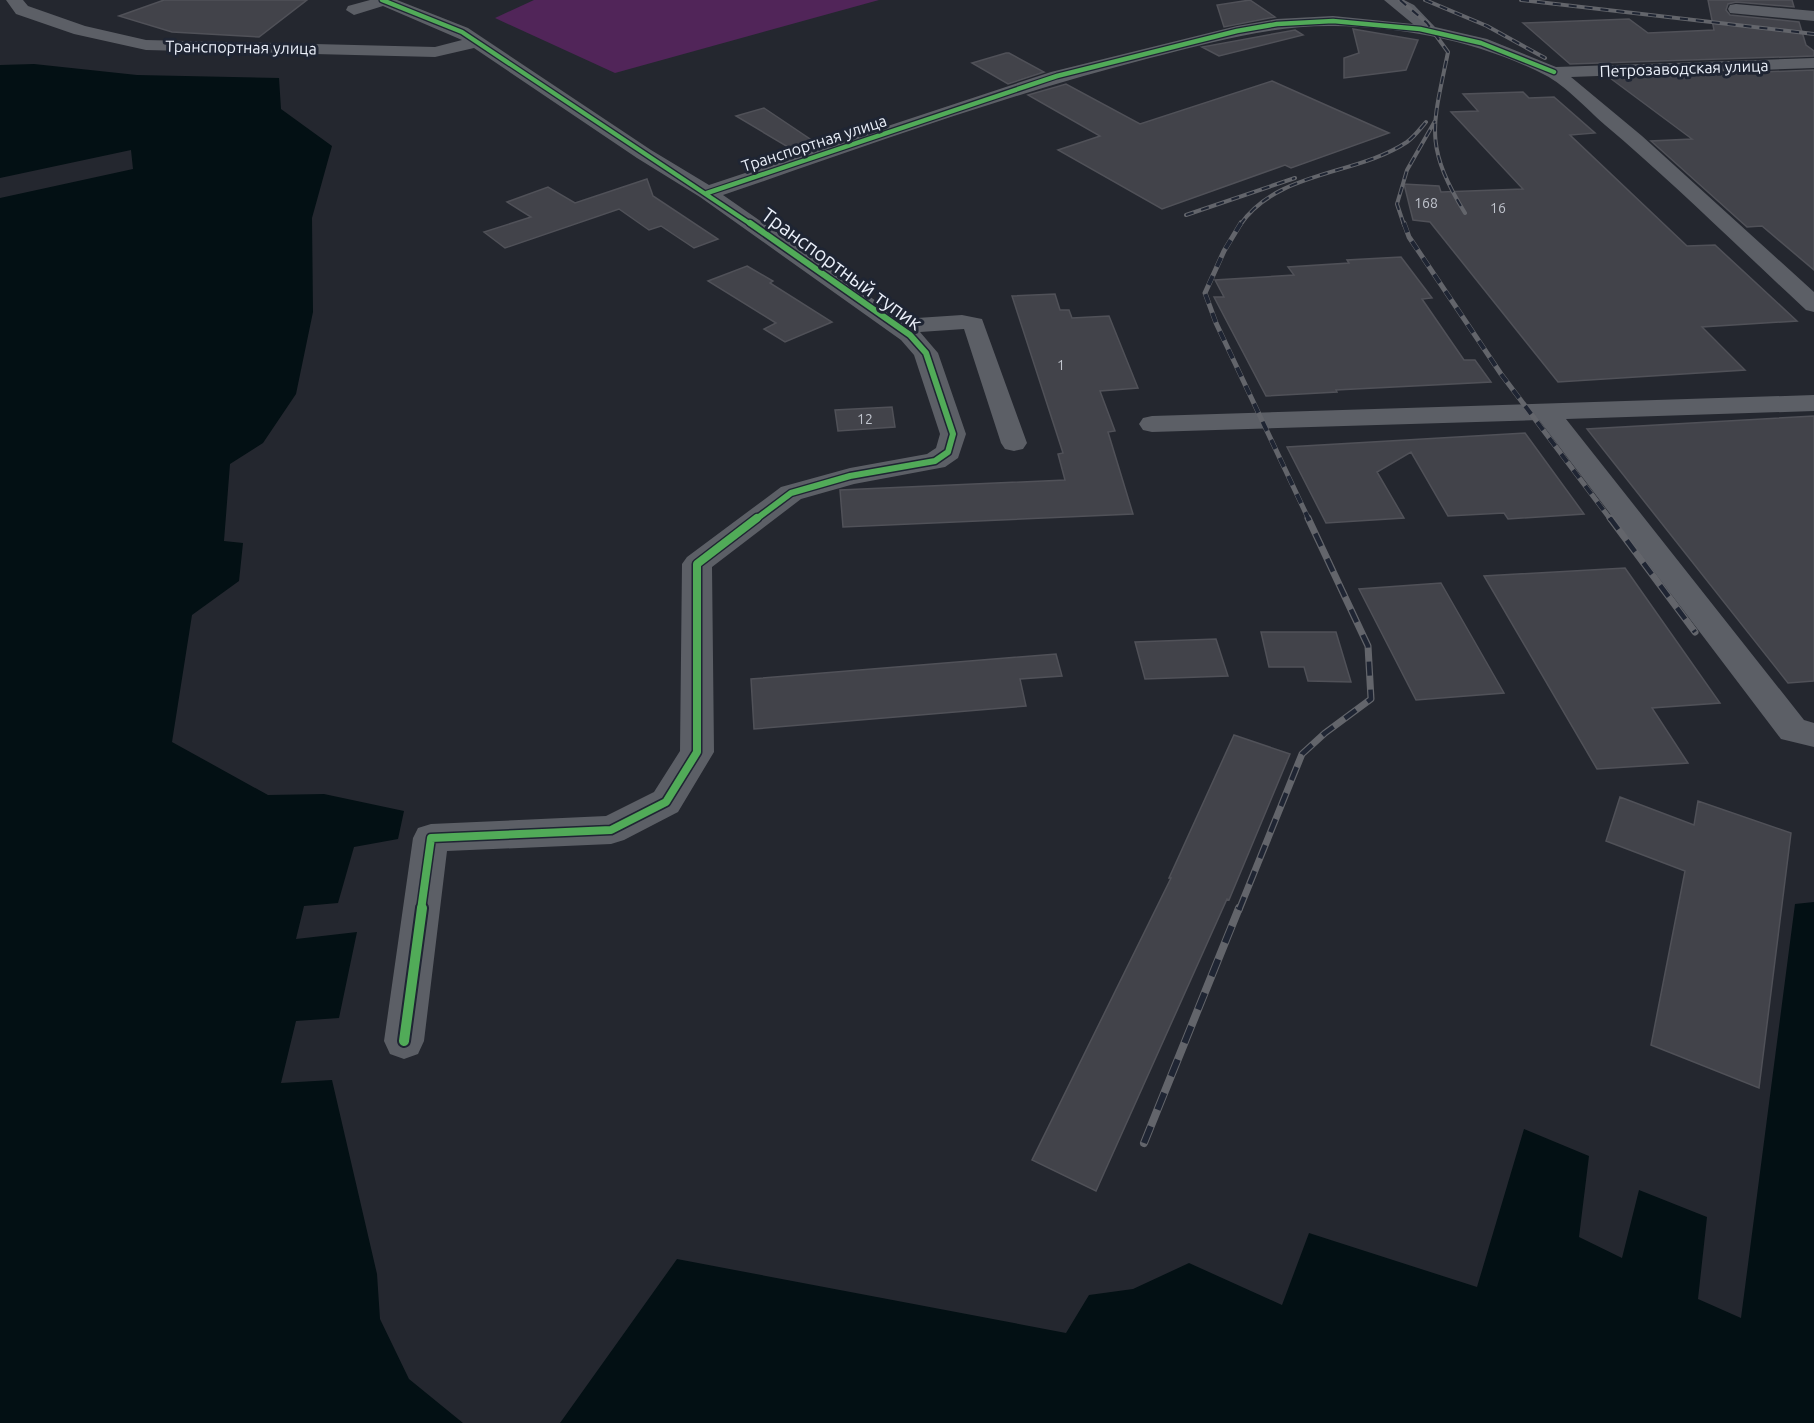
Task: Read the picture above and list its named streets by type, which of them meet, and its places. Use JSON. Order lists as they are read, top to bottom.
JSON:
{
  "streets": {
    "street": ["Транспортная улица", "Петрозаводская улица", "Транспортный тупик"]
  },
  "crossings": [
    ["Транспортная улица", "Транспортный тупик"]
  ],
  "house_numbers": [
    "168",
    "16",
    "1",
    "12"
  ]
}
